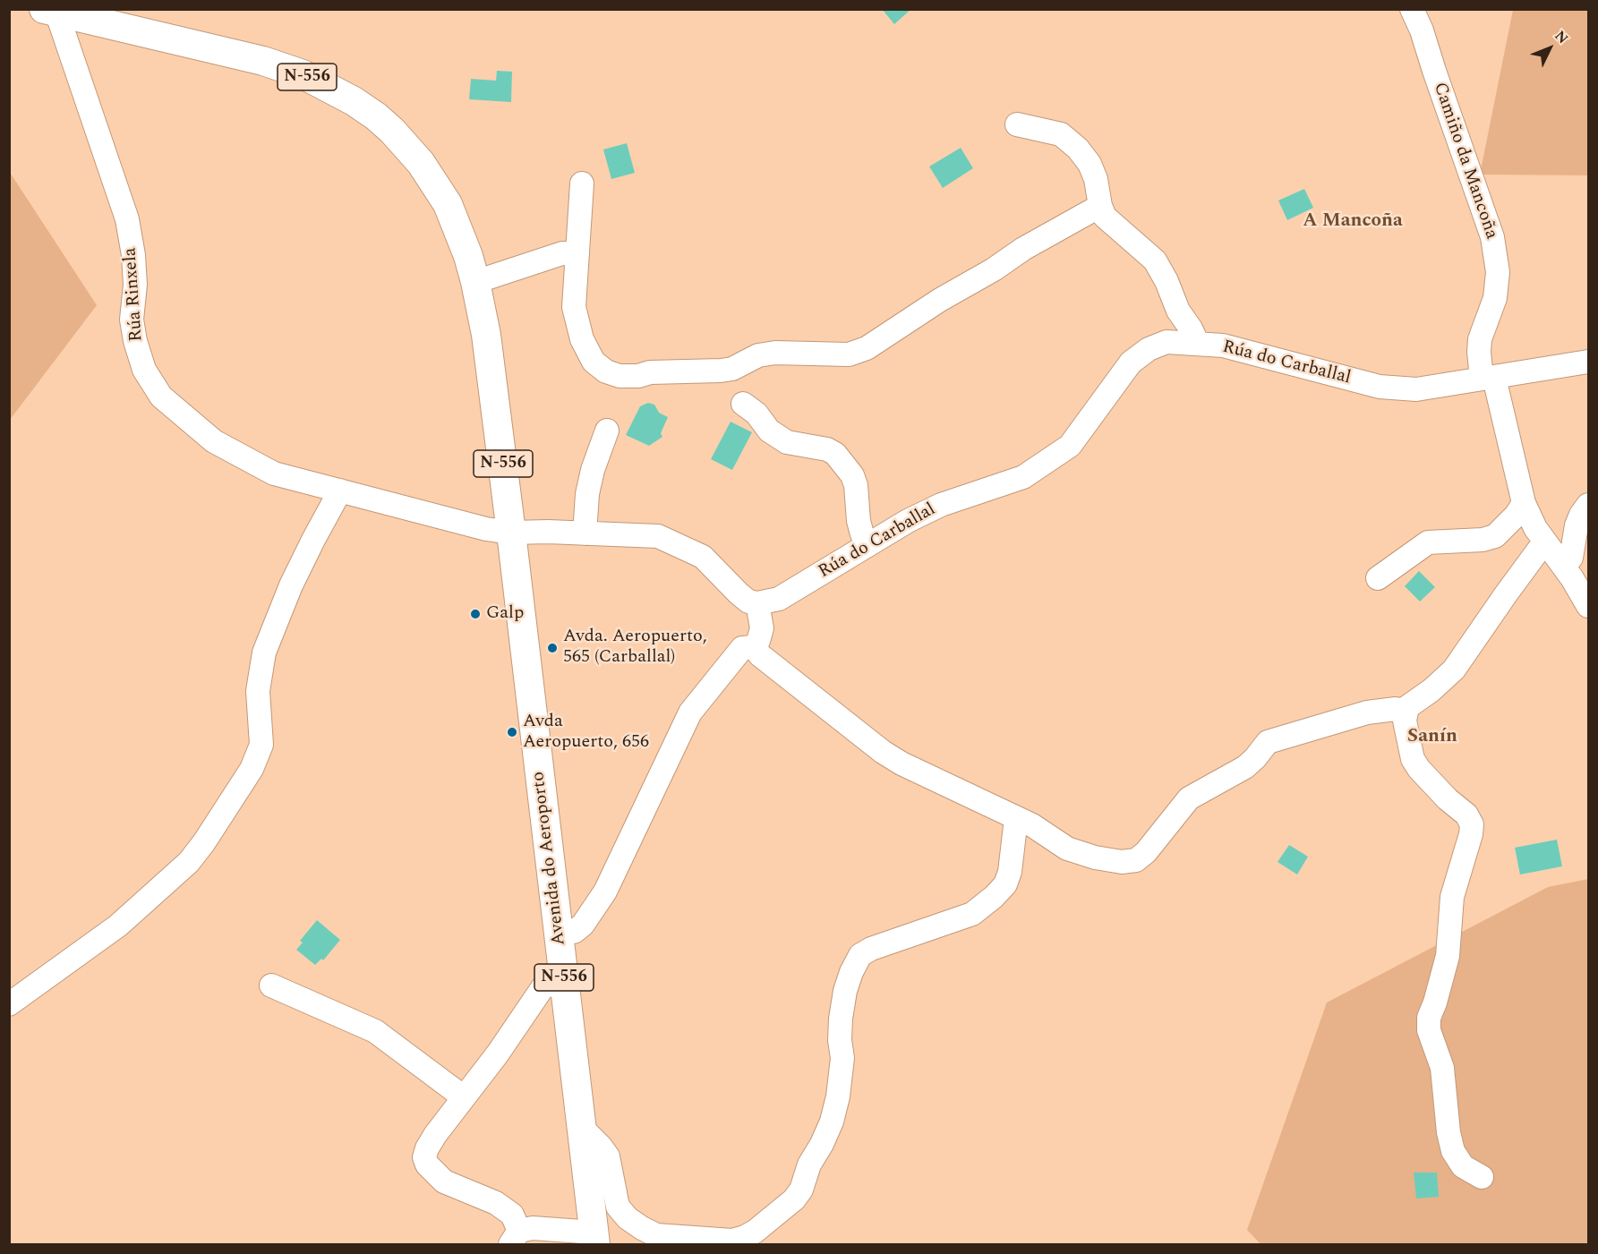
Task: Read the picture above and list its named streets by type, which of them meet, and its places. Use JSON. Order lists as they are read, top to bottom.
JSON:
{
  "streets": {
    "main road": ["N-556", "Avenida do Aeroporto"],
    "street": ["Camiño da Mancoña", "Rúa Rinxela", "Rúa do Carballal"]
  },
  "crossings": [
    ["Camiño da Mancoña", "Rúa do Carballal"],
    ["Rúa Rinxela", "Avenida do Aeroporto"]
  ],
  "districts": ["A Mancoña", "Sanín"],
  "places": ["Galp", "Avda. Aeropuerto, 565 (Carballal)", "Avda Aeropuerto, 656"],
  "north": "top right"
}
